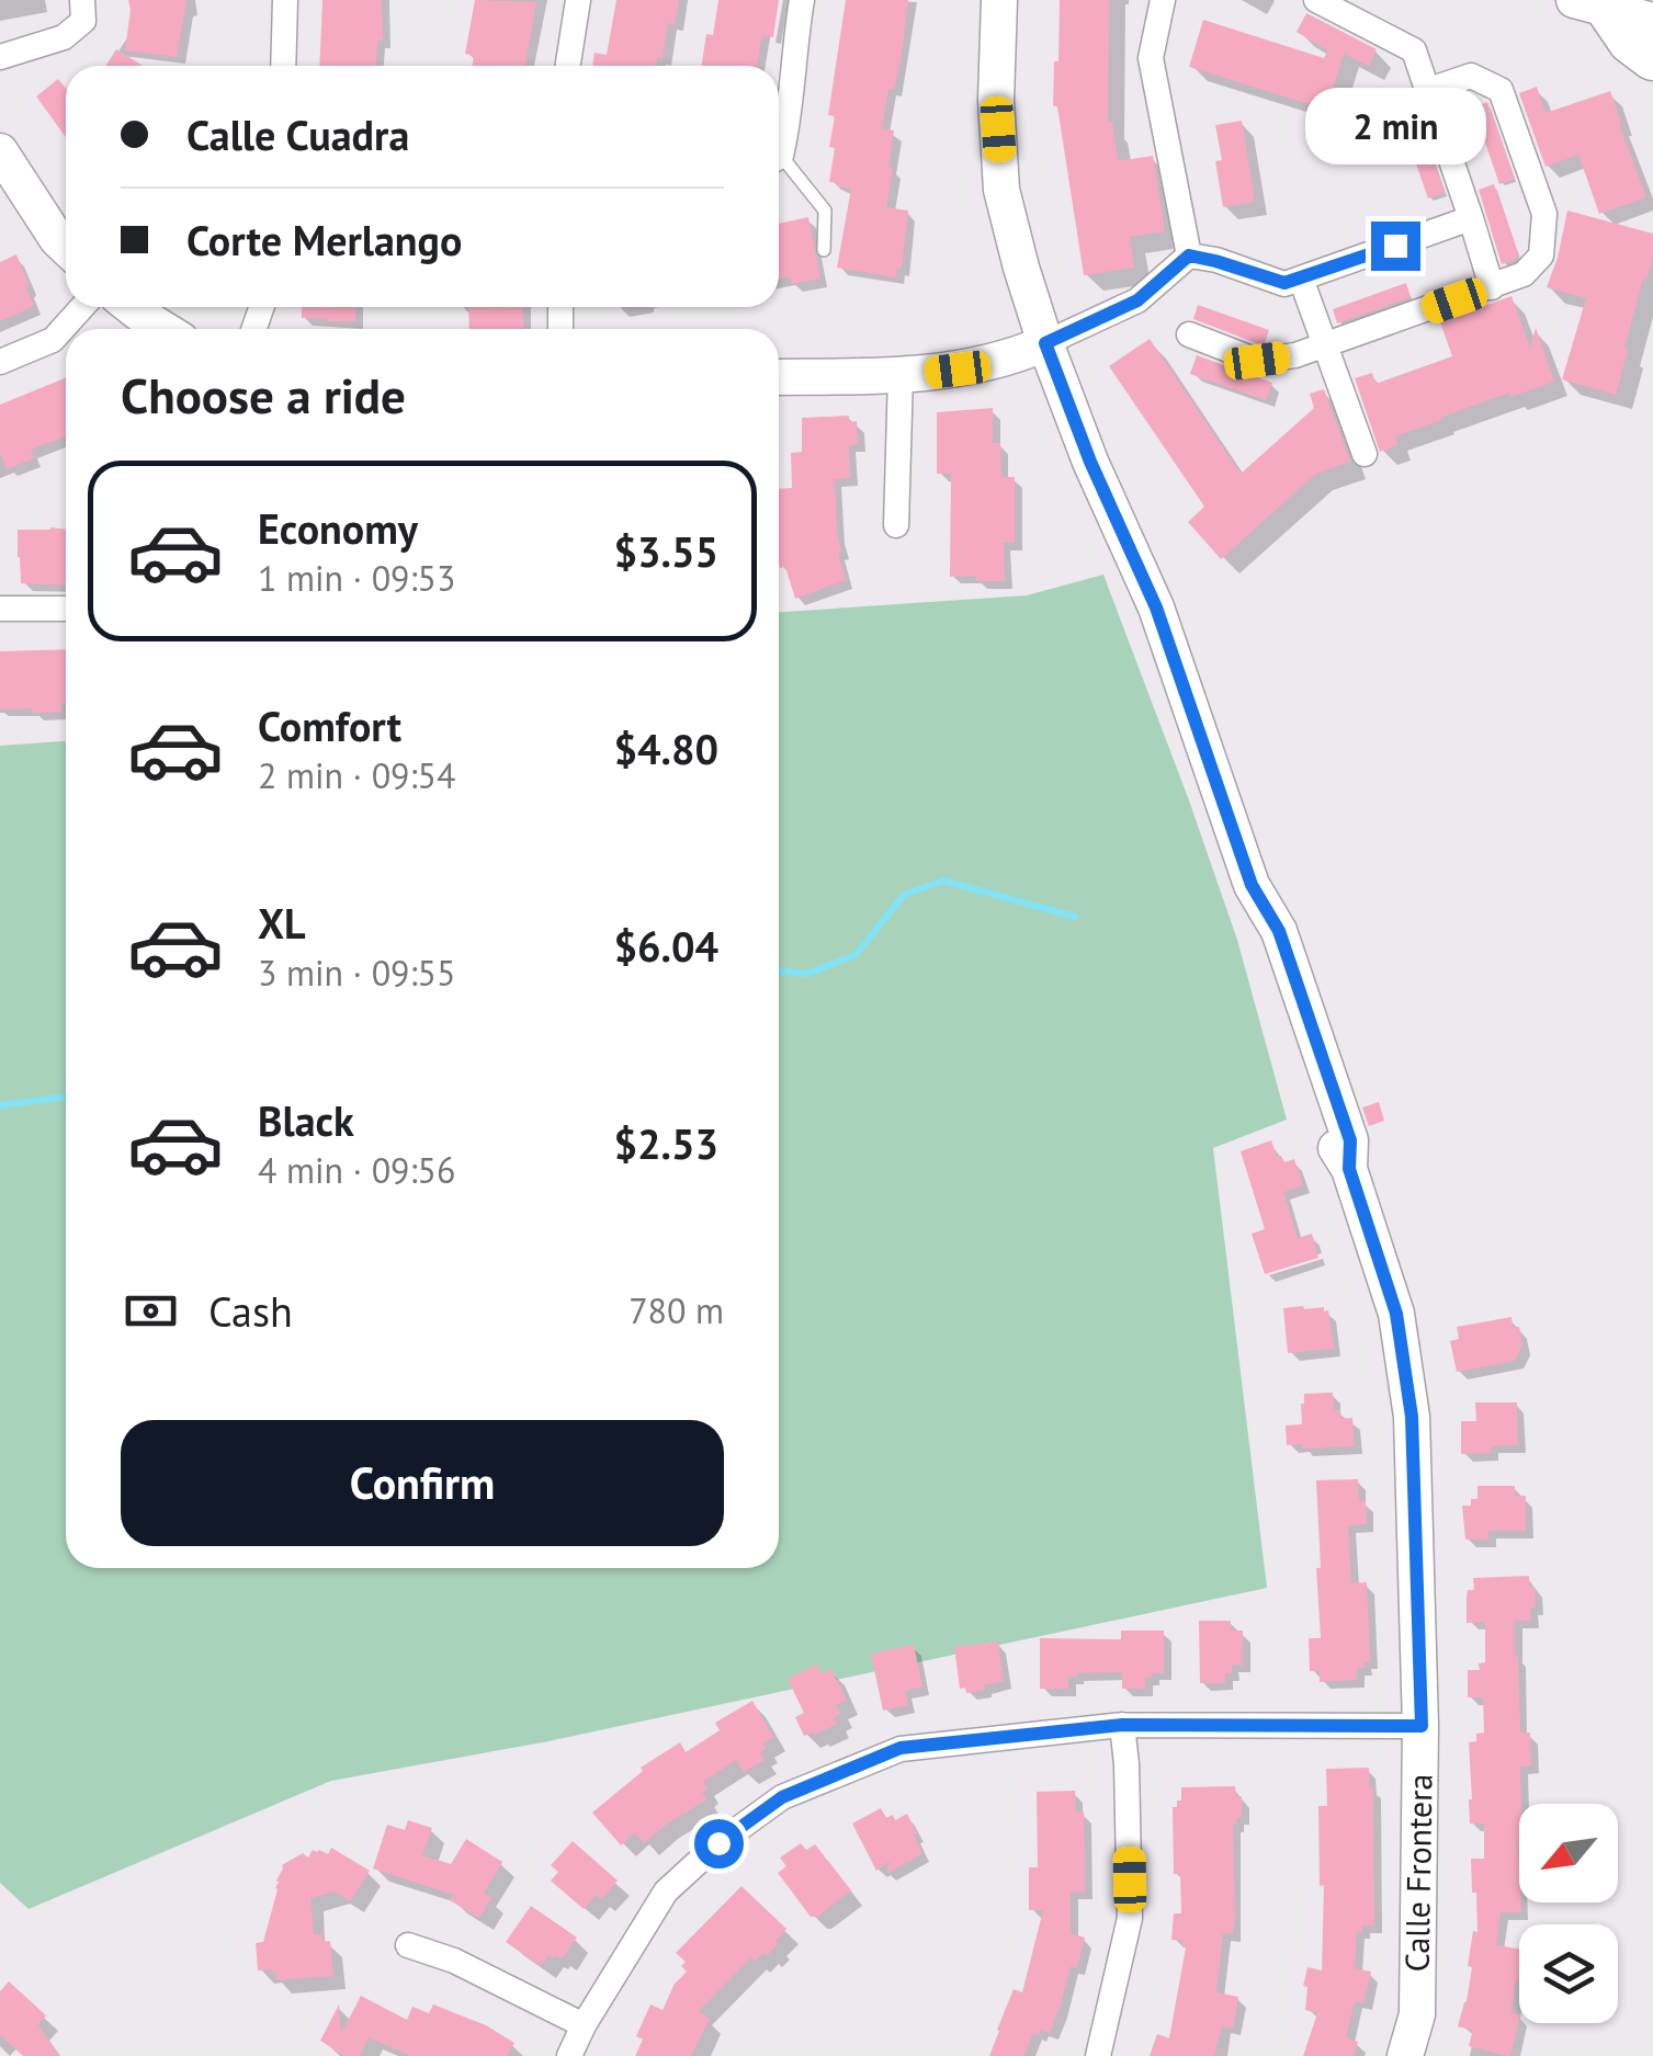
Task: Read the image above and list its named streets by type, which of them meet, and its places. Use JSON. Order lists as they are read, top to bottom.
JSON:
{
  "streets": {
    "street": ["Calle Frontera"]
  },
  "north": "bottom left",
  "page": {
    "banner": ["Calle Cuadra", "Corte Merlango"],
    "bubble": "2 min",
    "heading": "Choose a ride",
    "list": [
      {
        "name": "Economy",
        "note": "1 min · 09:53",
        "value": "$3.55"
      },
      {
        "name": "Comfort",
        "note": "2 min · 09:54",
        "value": "$4.80"
      },
      {
        "name": "XL",
        "note": "3 min · 09:55",
        "value": "$6.04"
      },
      {
        "name": "Black",
        "note": "4 min · 09:56",
        "value": "$2.53"
      }
    ],
    "pay": ["Cash", "780 m"],
    "buttons": "Confirm"
  }
}
